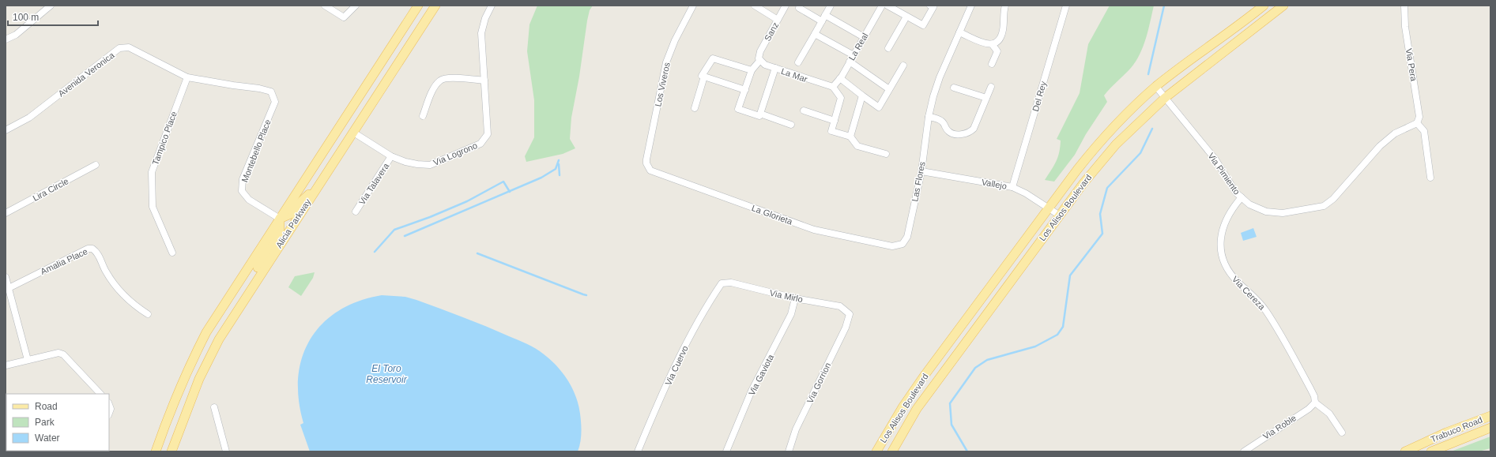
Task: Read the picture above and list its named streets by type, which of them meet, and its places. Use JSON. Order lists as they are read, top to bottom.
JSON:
{
  "streets": {
    "main road": ["Los Alisos Boulevard", "Alicia Parkway", "Trabuco Road"],
    "street": [
      "Sanz",
      "La Real",
      "Via Pera",
      "Avenida Veronica",
      "La Mar",
      "Los Viveros",
      "Del Rey",
      "Tampico Place",
      "Montebello Place",
      "Via Logrono",
      "Via Pimiento",
      "Las Flores",
      "Via Talavera",
      "Vallejo",
      "Lira Circle",
      "La Glorieta",
      "Amalia Place",
      "Via Cereza",
      "Via Mirlo",
      "Via Cuervo",
      "Via Gaviota",
      "Via Gorrion",
      "Via Roble"
    ]
  },
  "crossings": [
    ["Sanz", "La Mar"],
    ["La Real", "La Mar"],
    ["Via Pera", "Via Pimiento"],
    ["Avenida Veronica", "Tampico Place"],
    ["Avenida Veronica", "Montebello Place"],
    ["Los Viveros", "La Glorieta"],
    ["Del Rey", "Vallejo"],
    ["Montebello Place", "Alicia Parkway"],
    ["Via Logrono", "Via Talavera"],
    ["Via Logrono", "Alicia Parkway"],
    ["Via Pimiento", "Los Alisos Boulevard"],
    ["Via Pimiento", "Via Cereza"],
    ["Las Flores", "Vallejo"],
    ["Las Flores", "La Glorieta"],
    ["Vallejo", "Los Alisos Boulevard"],
    ["Via Cereza", "Via Roble"],
    ["Via Mirlo", "Via Cuervo"],
    ["Via Mirlo", "Via Gaviota"],
    ["Via Mirlo", "Via Gorrion"]
  ],
  "water": ["El Toro Reservoir"],
  "legend": ["Road", "Park", "Water"],
  "scale_bar": "100 m"
}
